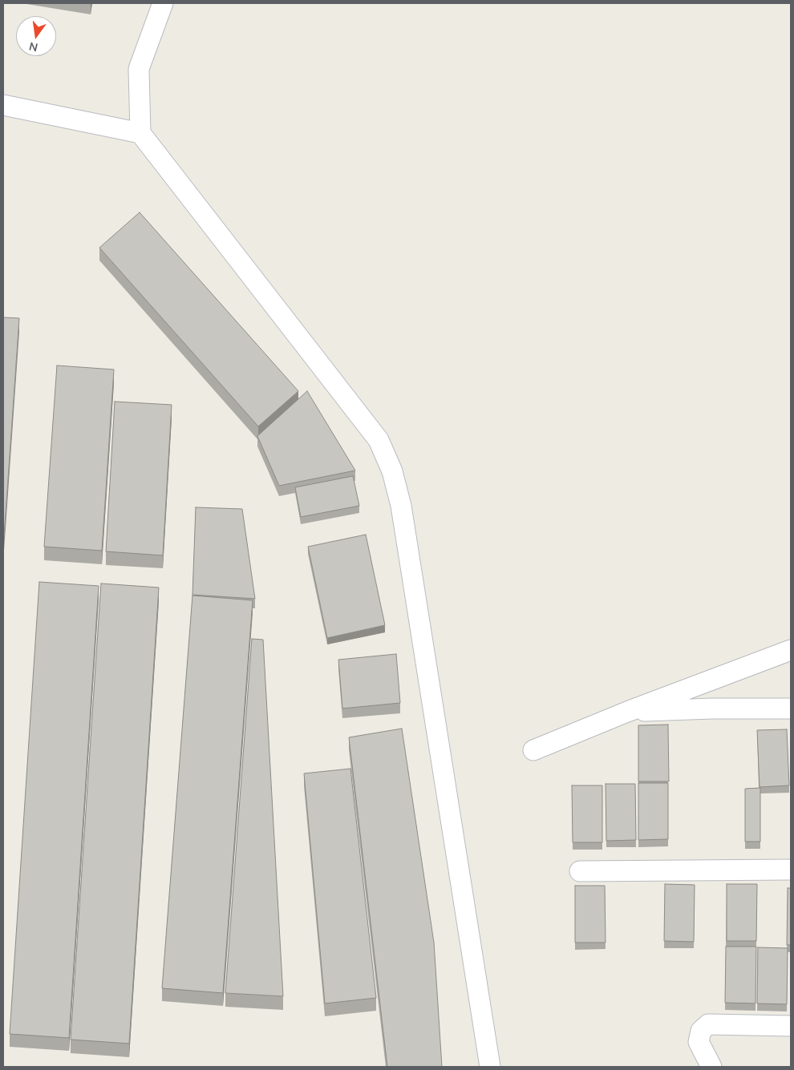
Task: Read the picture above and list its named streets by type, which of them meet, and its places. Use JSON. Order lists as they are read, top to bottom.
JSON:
{
  "north": "bottom"
}
